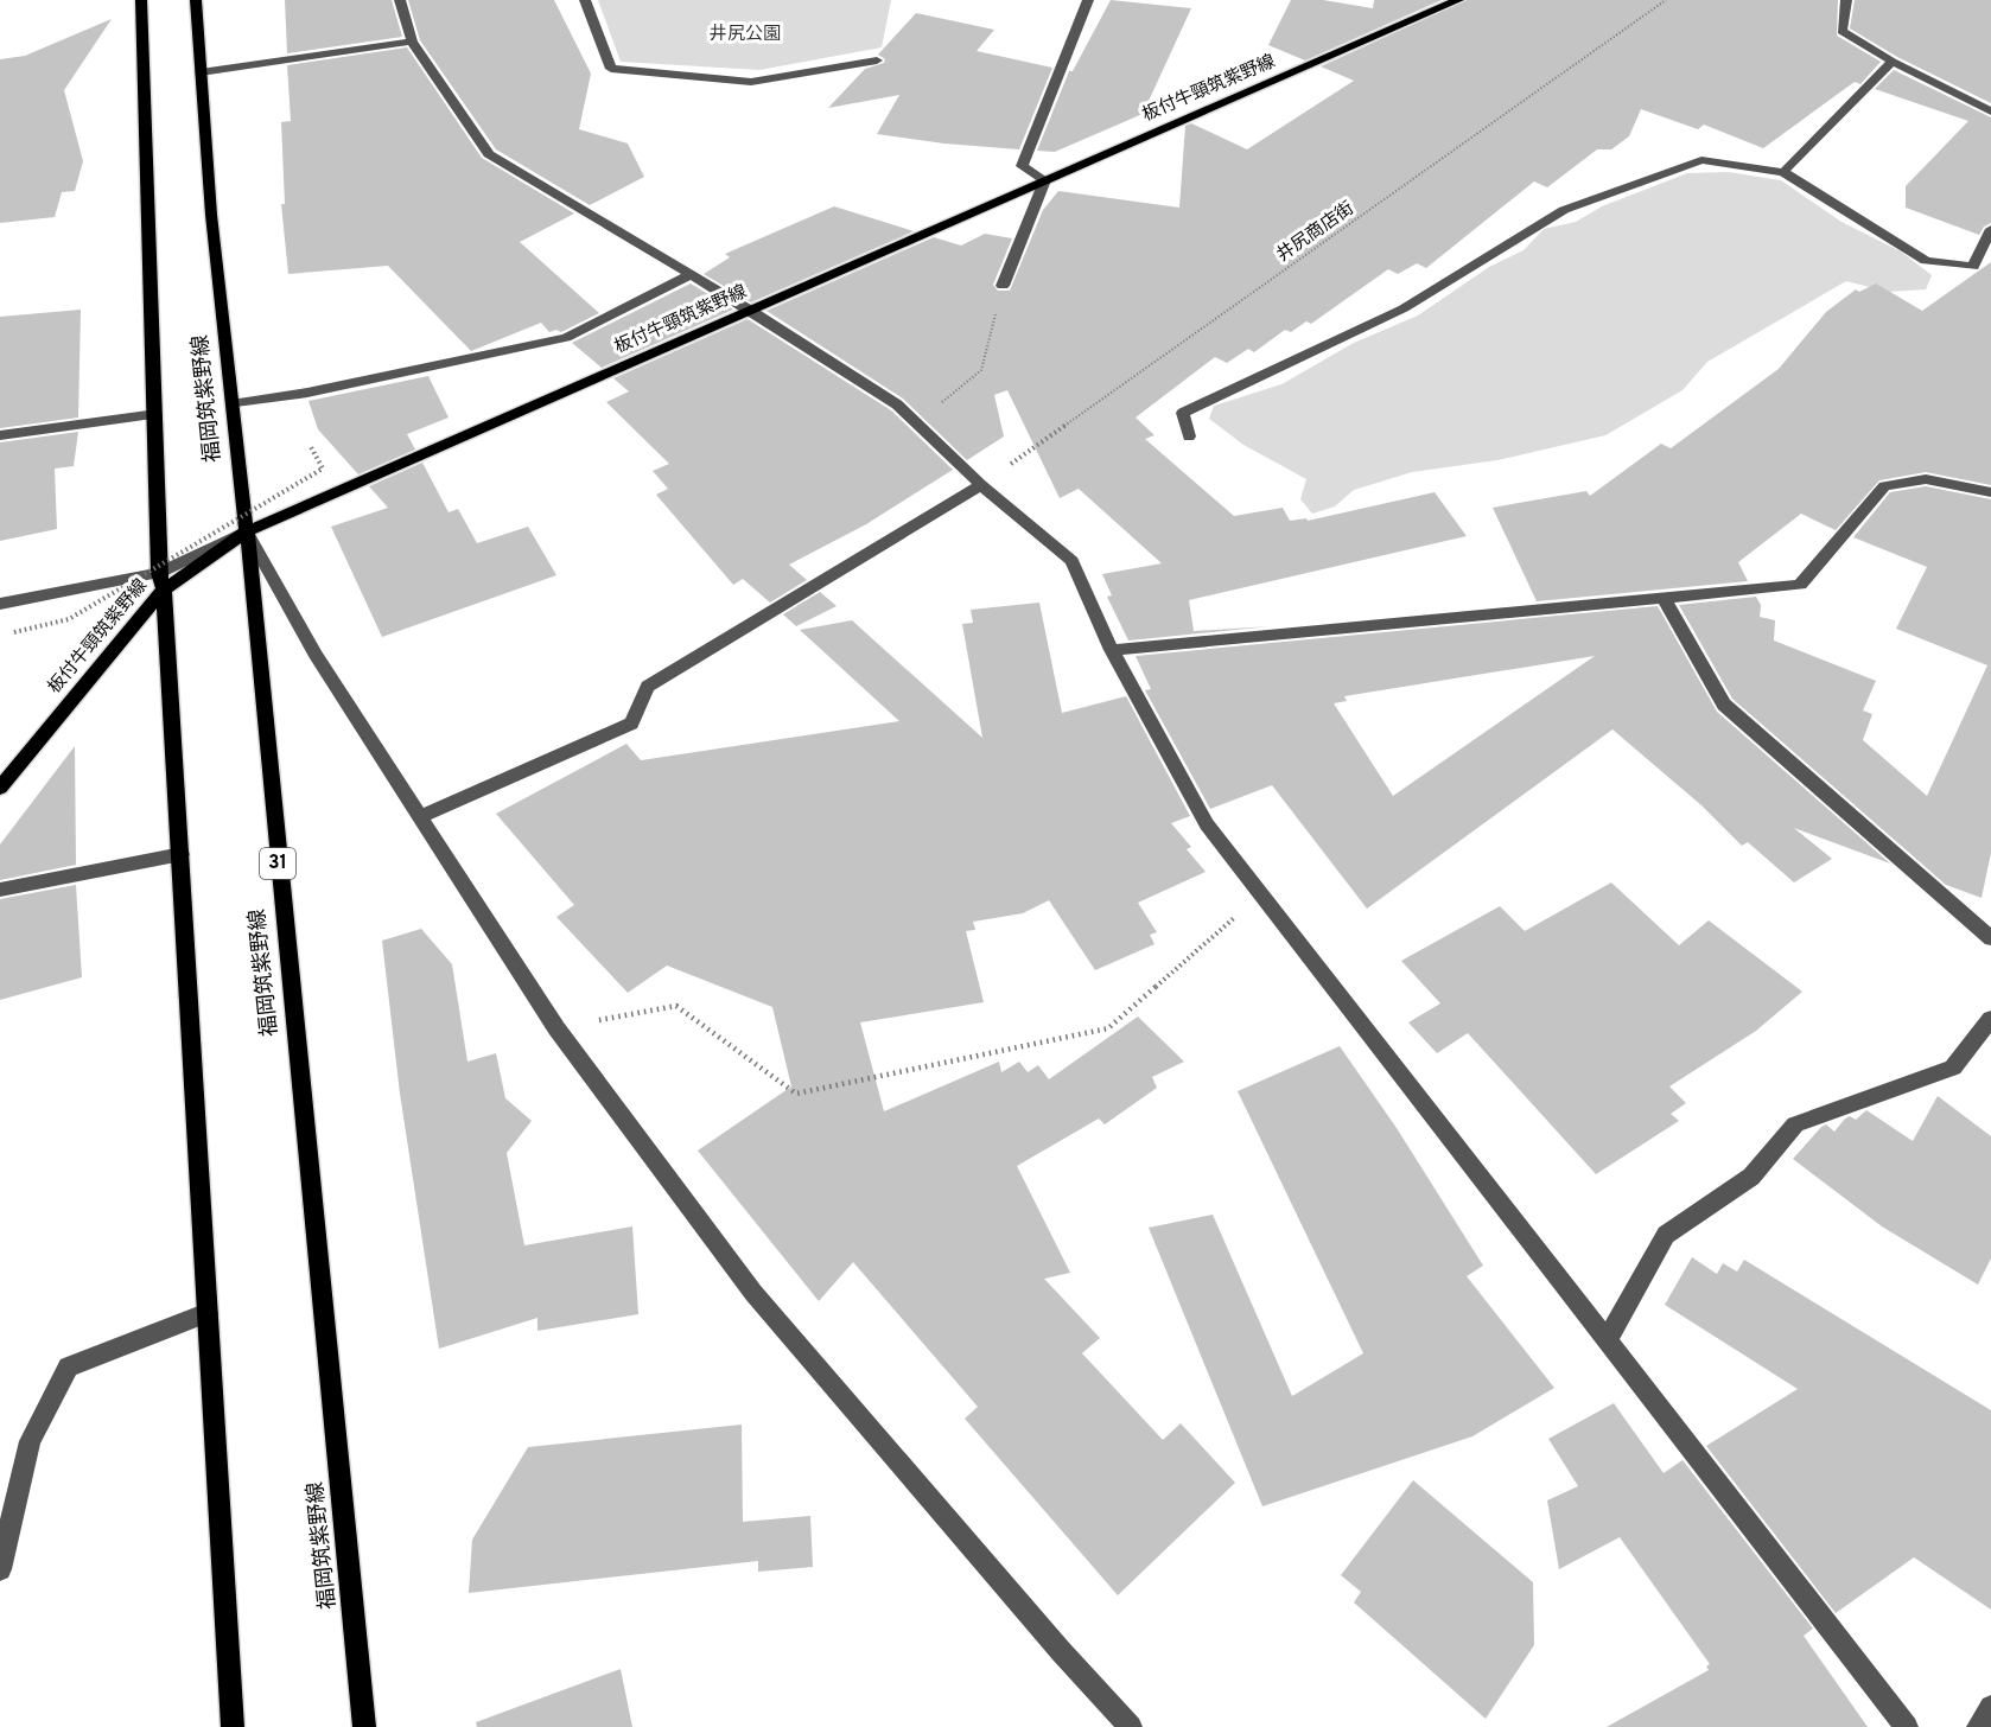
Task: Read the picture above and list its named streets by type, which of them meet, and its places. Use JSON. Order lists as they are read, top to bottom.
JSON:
{
  "streets": {
    "main road": ["板付牛頸筑紫野線", "福岡筑紫野線", "31"],
    "path": ["井尻商店街"]
  },
  "crossings": [
    ["板付牛頸筑紫野線", "福岡筑紫野線"]
  ],
  "parks": ["井尻公園"]
}
